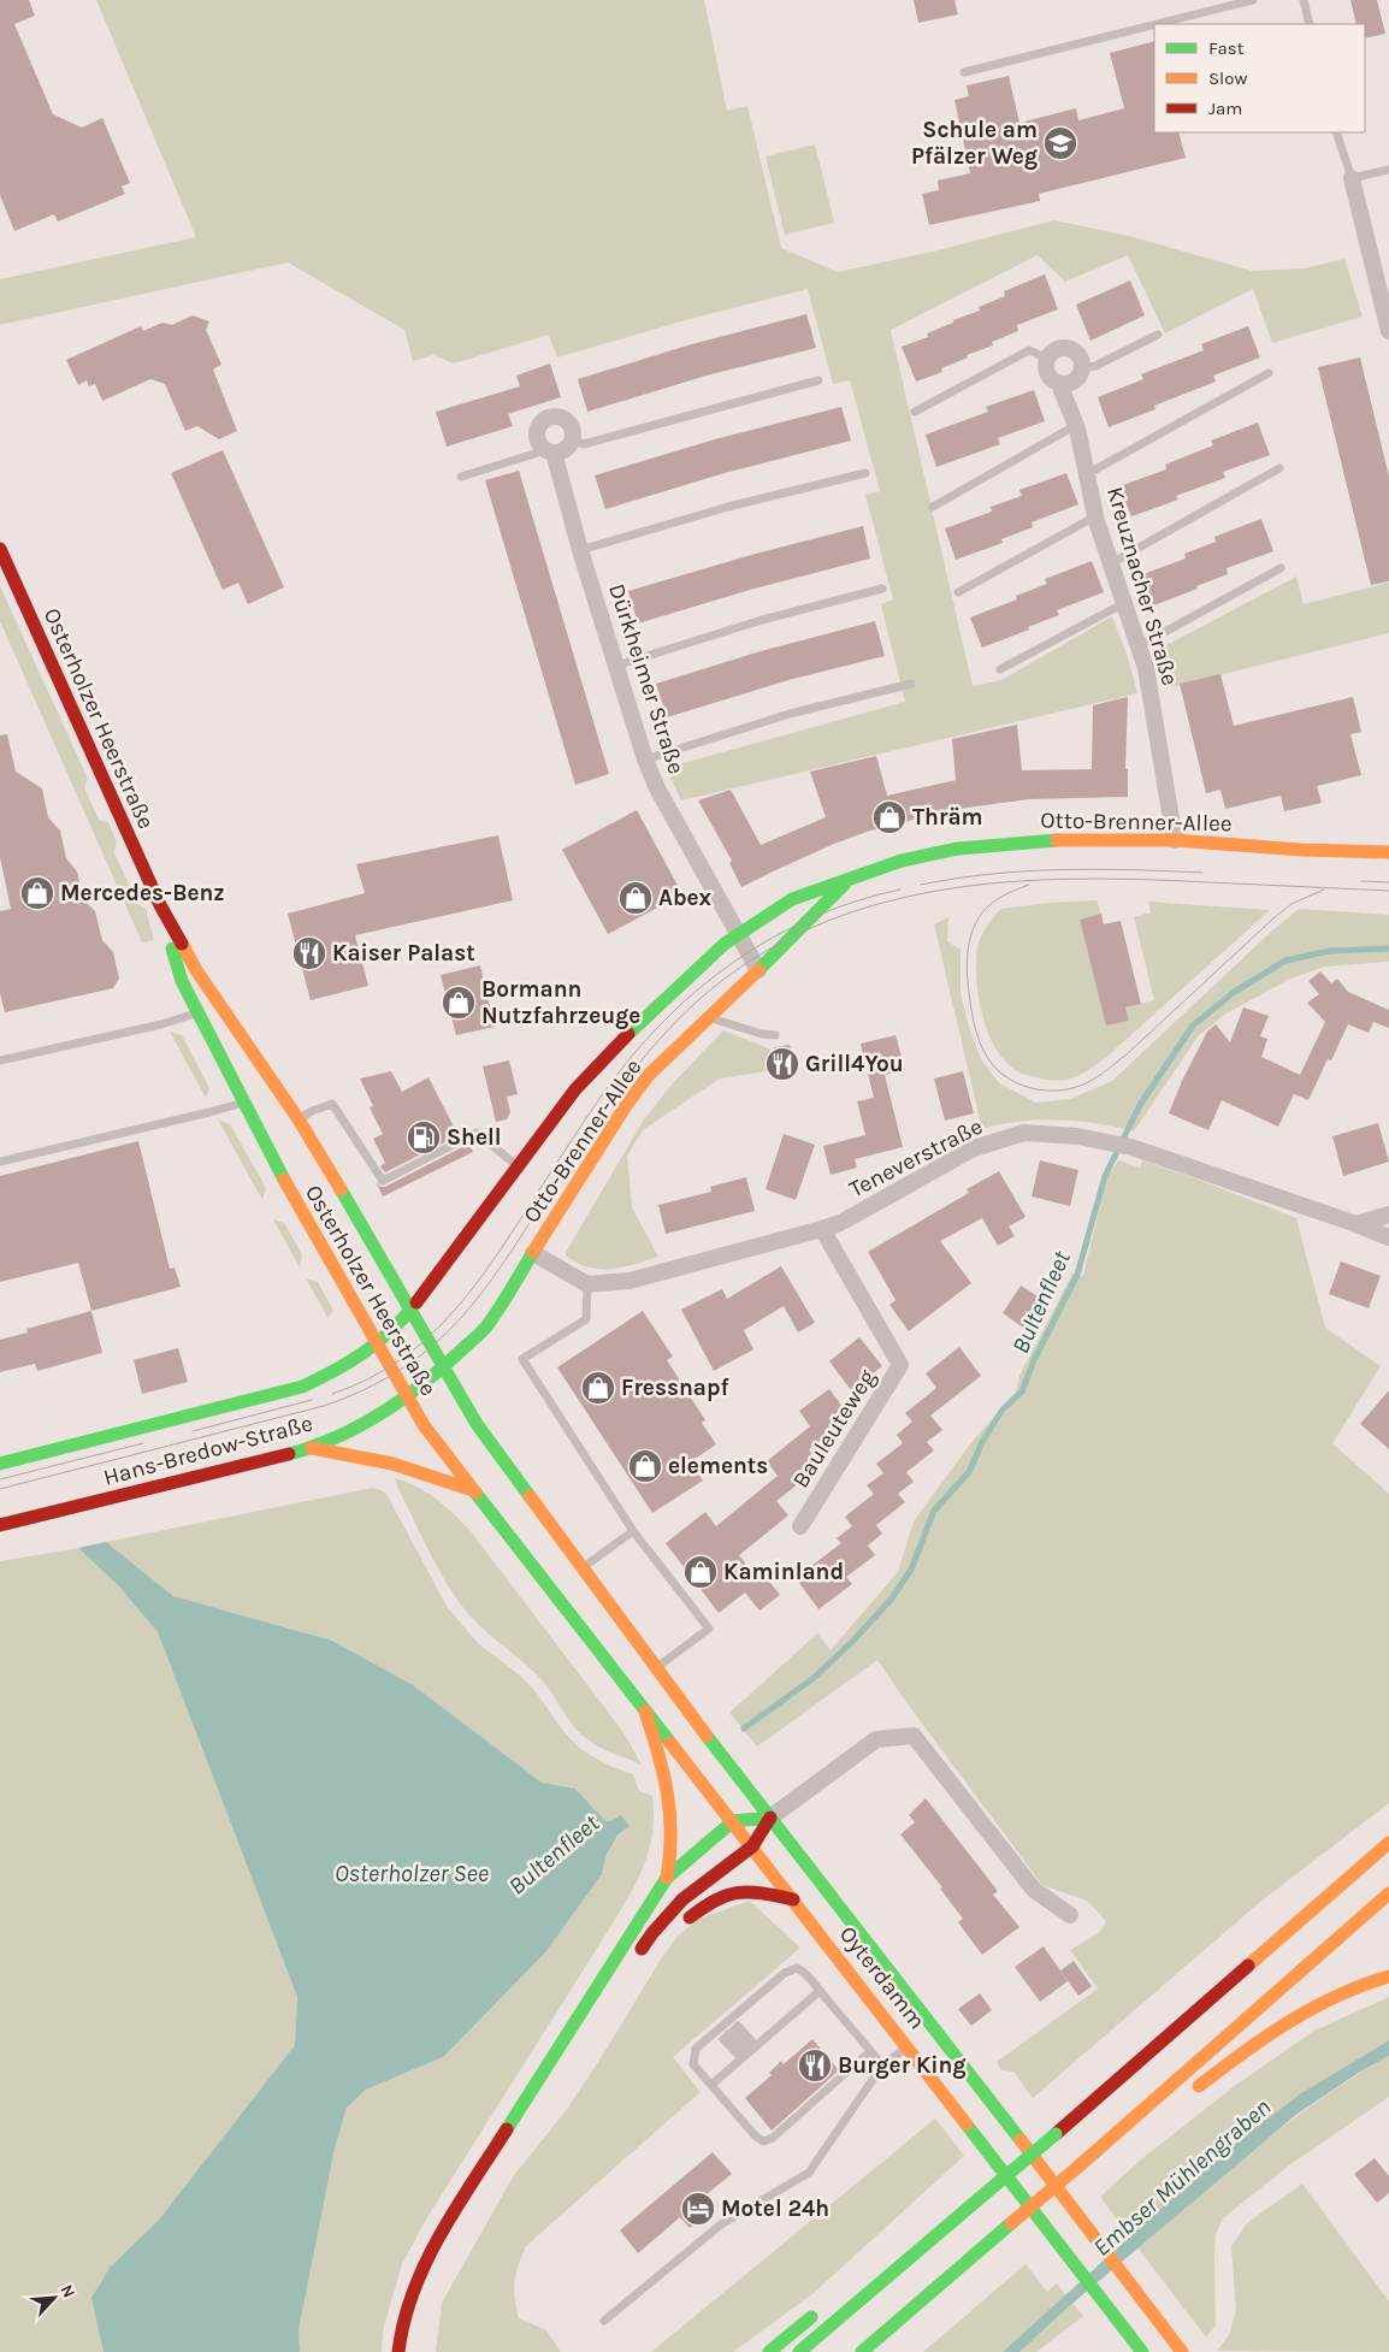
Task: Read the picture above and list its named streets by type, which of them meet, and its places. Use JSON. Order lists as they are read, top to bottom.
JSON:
{
  "streets": {
    "main road": [
      "Osterholzer Heerstraße",
      "Otto-Brenner-Allee",
      "Hans-Bredow-Straße",
      "Oyterdamm"
    ],
    "street": [
      "Kreuznacher Straße",
      "Dürkheimer Straße",
      "Teneverstraße",
      "Bauleuteweg"
    ]
  },
  "crossings": [
    ["Kreuznacher Straße", "Otto-Brenner-Allee"],
    ["Dürkheimer Straße", "Otto-Brenner-Allee"],
    ["Osterholzer Heerstraße", "Otto-Brenner-Allee"],
    ["Osterholzer Heerstraße", "Hans-Bredow-Straße"],
    ["Osterholzer Heerstraße", "Oyterdamm"],
    ["Otto-Brenner-Allee", "Hans-Bredow-Straße"],
    ["Teneverstraße", "Bauleuteweg"]
  ],
  "water": ["Bultenfleet", "Osterholzer See", "Embser Mühlengraben"],
  "places": {
    "school or university": ["Schule am Pfälzer Weg"],
    "shop": [
      "Thräm",
      "Mercedes-Benz",
      "Abex",
      "Bormann Nutzfahrzeuge",
      "Fressnapf",
      "elements",
      "Kaminland"
    ],
    "restaurant": ["Kaiser Palast", "Grill4You", "Burger King"],
    "fuel station": ["Shell"],
    "hotel": ["Motel 24h"]
  },
  "legend": ["Fast", "Slow", "Jam"],
  "north": "top right"
}
